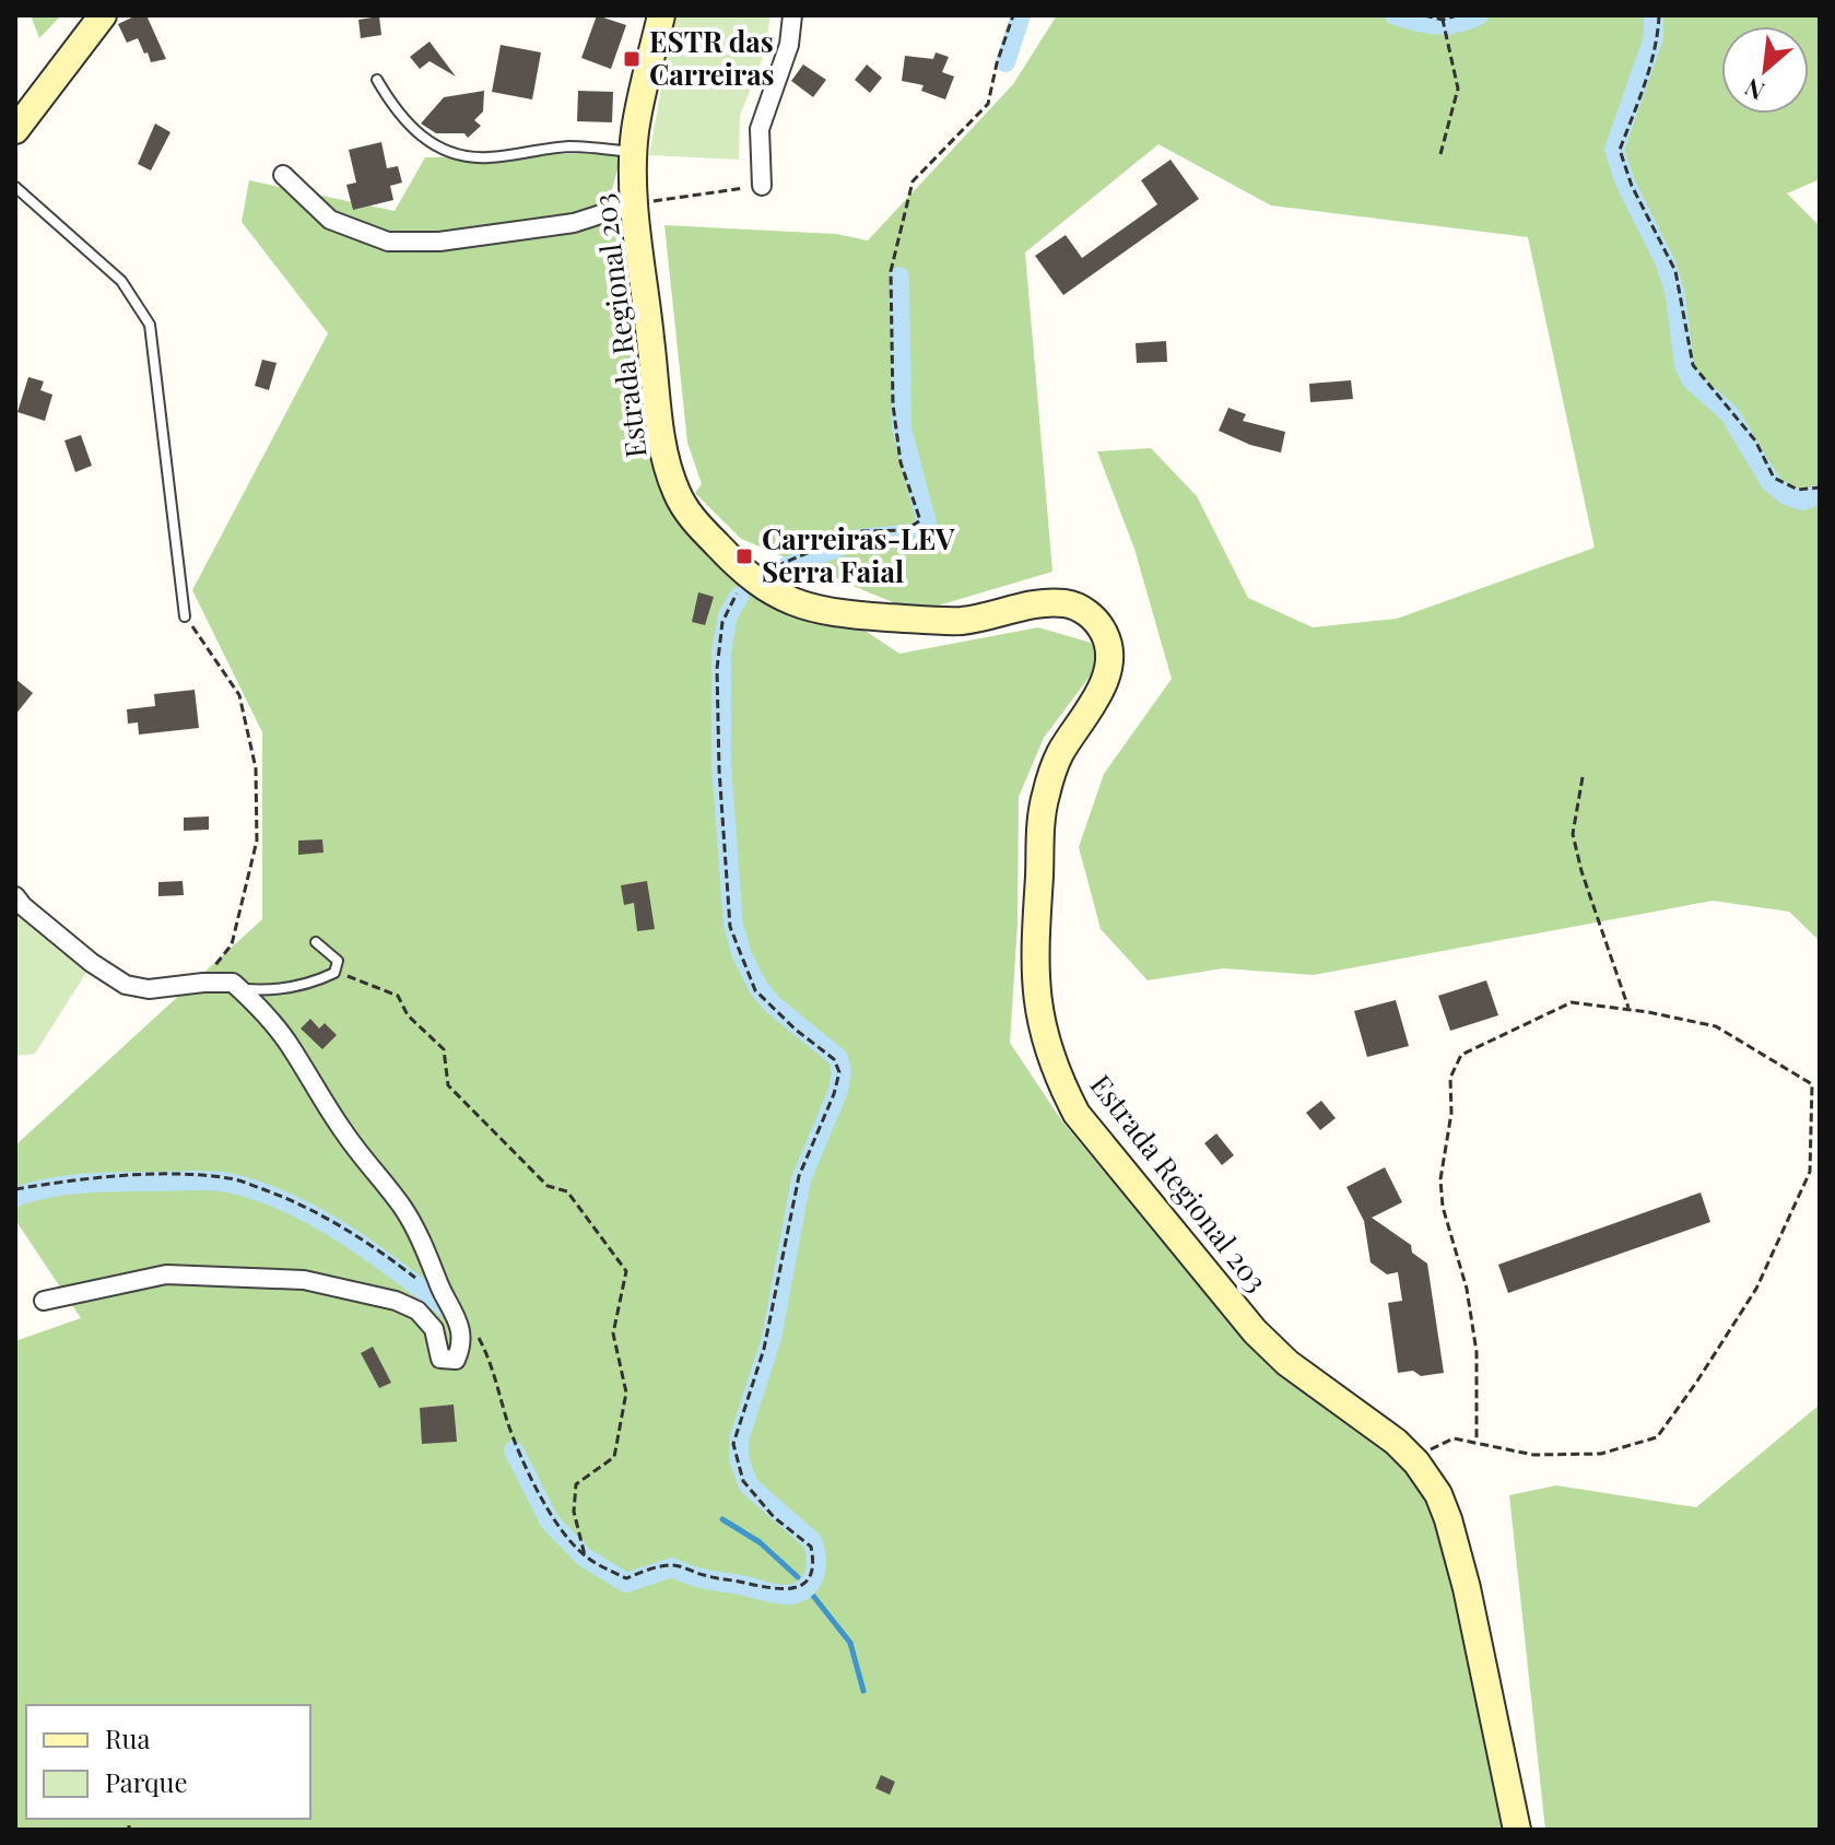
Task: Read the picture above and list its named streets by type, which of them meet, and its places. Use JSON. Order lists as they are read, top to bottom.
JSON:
{
  "streets": {
    "main road": ["Estrada Regional 203"]
  },
  "places": {
    "transit": ["ESTR das Carreiras", "Carreiras-LEV Serra Faial"]
  },
  "legend": ["Rua", "Parque"],
  "north": "bottom left"
}
